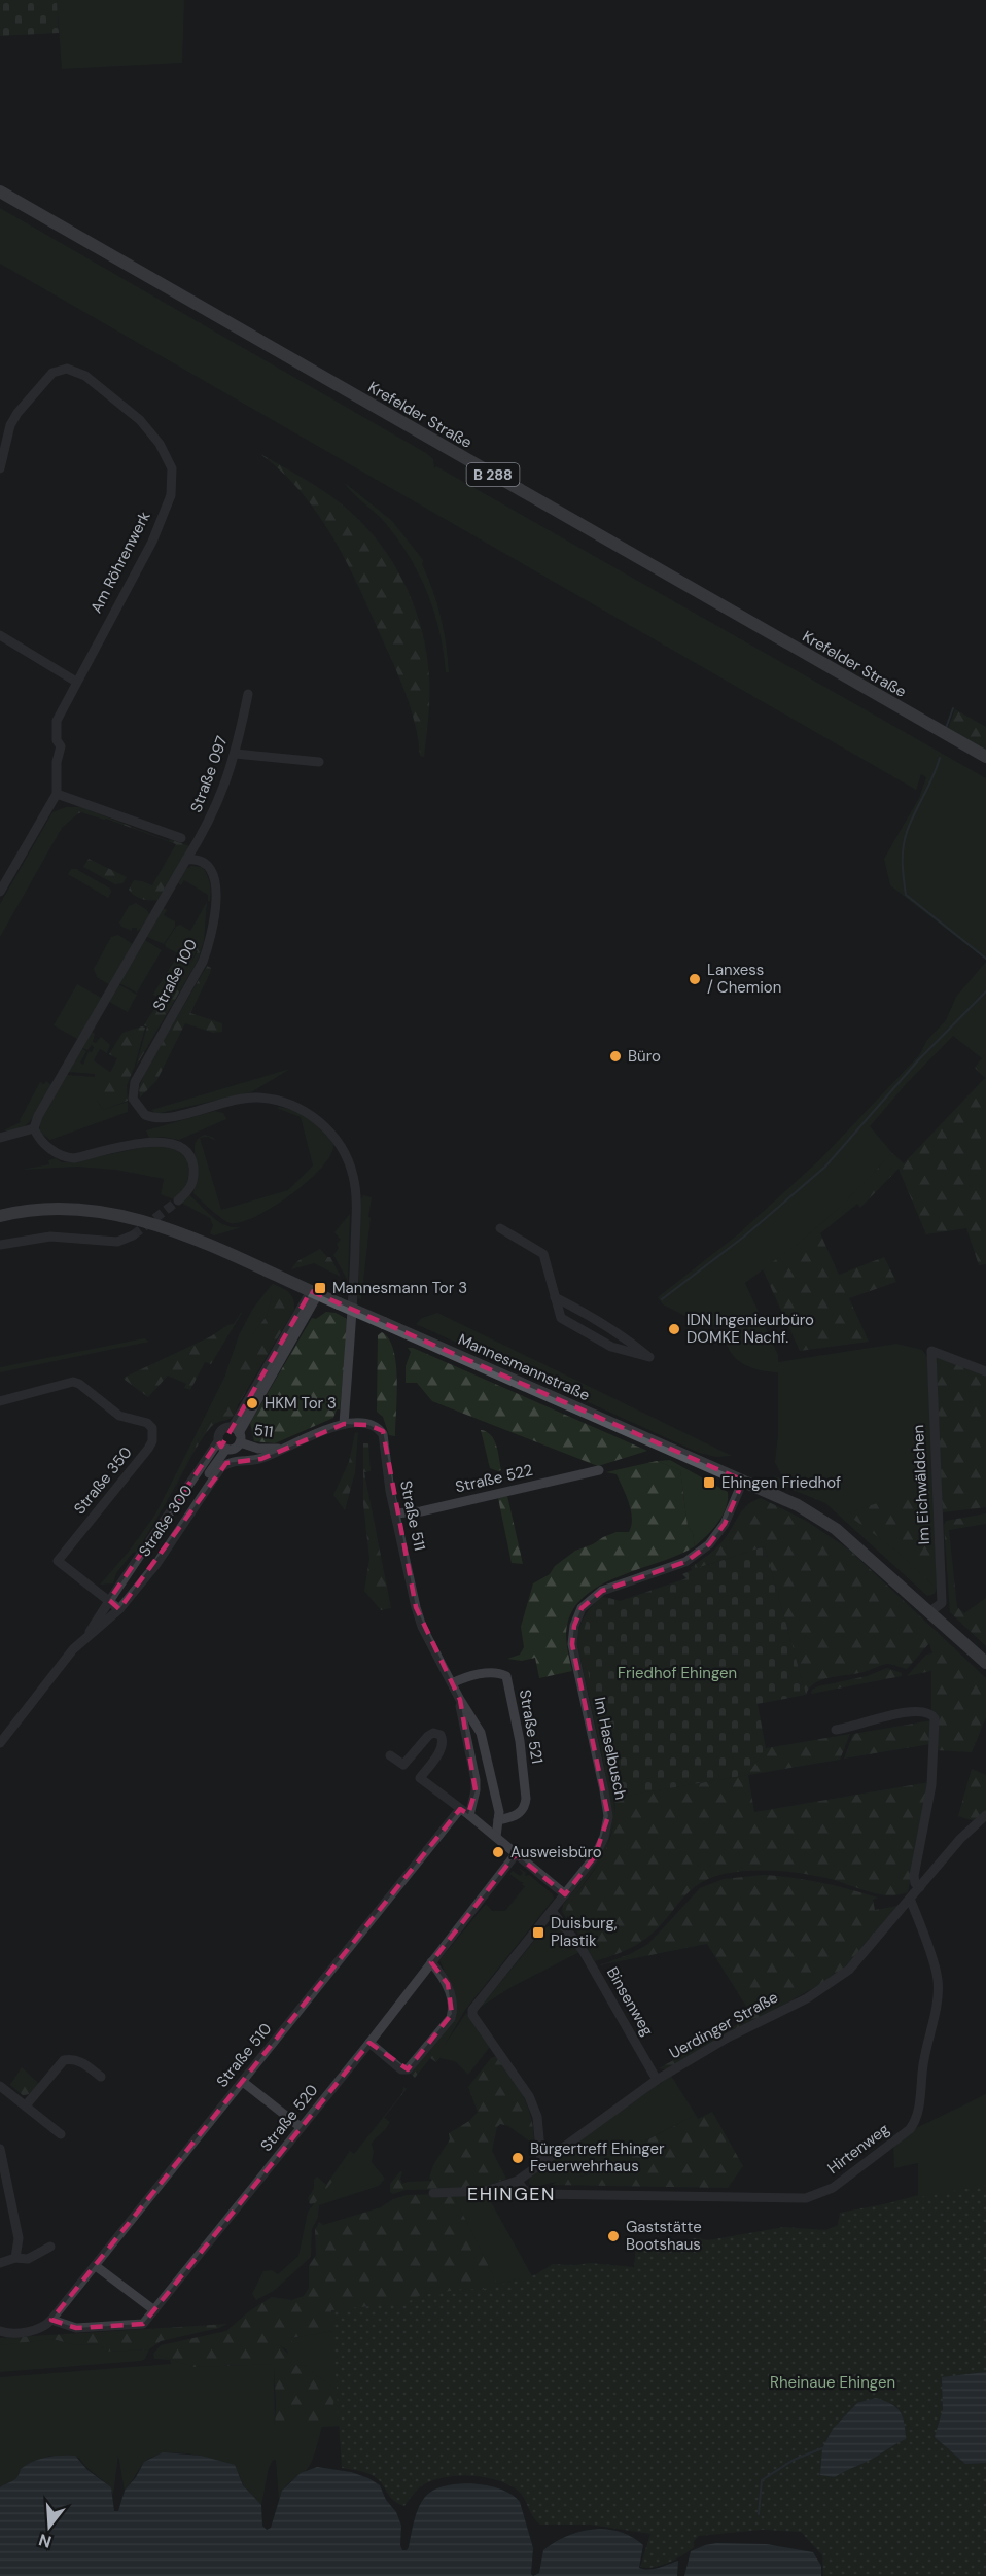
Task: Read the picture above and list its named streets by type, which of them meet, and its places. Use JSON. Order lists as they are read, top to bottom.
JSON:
{
  "streets": {
    "main road": ["Krefelder Straße", "B 288", "Mannesmannstraße"],
    "street": [
      "Am Röhrenwerk",
      "Straße 097",
      "Straße 100",
      "511",
      "Straße 522",
      "Straße 350",
      "Im Eichwäldchen",
      "Straße 511",
      "Straße 300",
      "Straße 521",
      "Im Haselbusch",
      "Binsenweg",
      "Uerdinger Straße",
      "Straße 510",
      "Straße 520",
      "Hirtenweg"
    ]
  },
  "crossings": [
    ["Straße 097", "Straße 100"],
    ["Straße 100", "Straße 511"],
    ["Mannesmannstraße", "Im Eichwäldchen"],
    ["Mannesmannstraße", "Im Haselbusch"],
    ["511", "Straße 511"],
    ["511", "Straße 300"],
    ["Straße 522", "Straße 511"],
    ["Straße 350", "Straße 300"],
    ["Straße 511", "Straße 300"],
    ["Straße 511", "Straße 521"],
    ["Im Haselbusch", "Binsenweg"],
    ["Im Haselbusch", "Uerdinger Straße"],
    ["Binsenweg", "Uerdinger Straße"],
    ["Uerdinger Straße", "Hirtenweg"],
    ["Straße 510", "Straße 520"]
  ],
  "districts": ["EHINGEN"],
  "parks": ["Friedhof Ehingen", "Rheinaue Ehingen"],
  "places": {
    "other": [
      "Lanxess / Chemion",
      "Büro",
      "IDN Ingenieurbüro DOMKE Nachf.",
      "HKM Tor 3",
      "Ausweisbüro",
      "Bürgertreff Ehinger Feuerwehrhaus",
      "Gaststätte Bootshaus"
    ],
    "transit": ["Mannesmann Tor 3", "Ehingen Friedhof", "Duisburg, Plastik"]
  },
  "north": "bottom"
}
